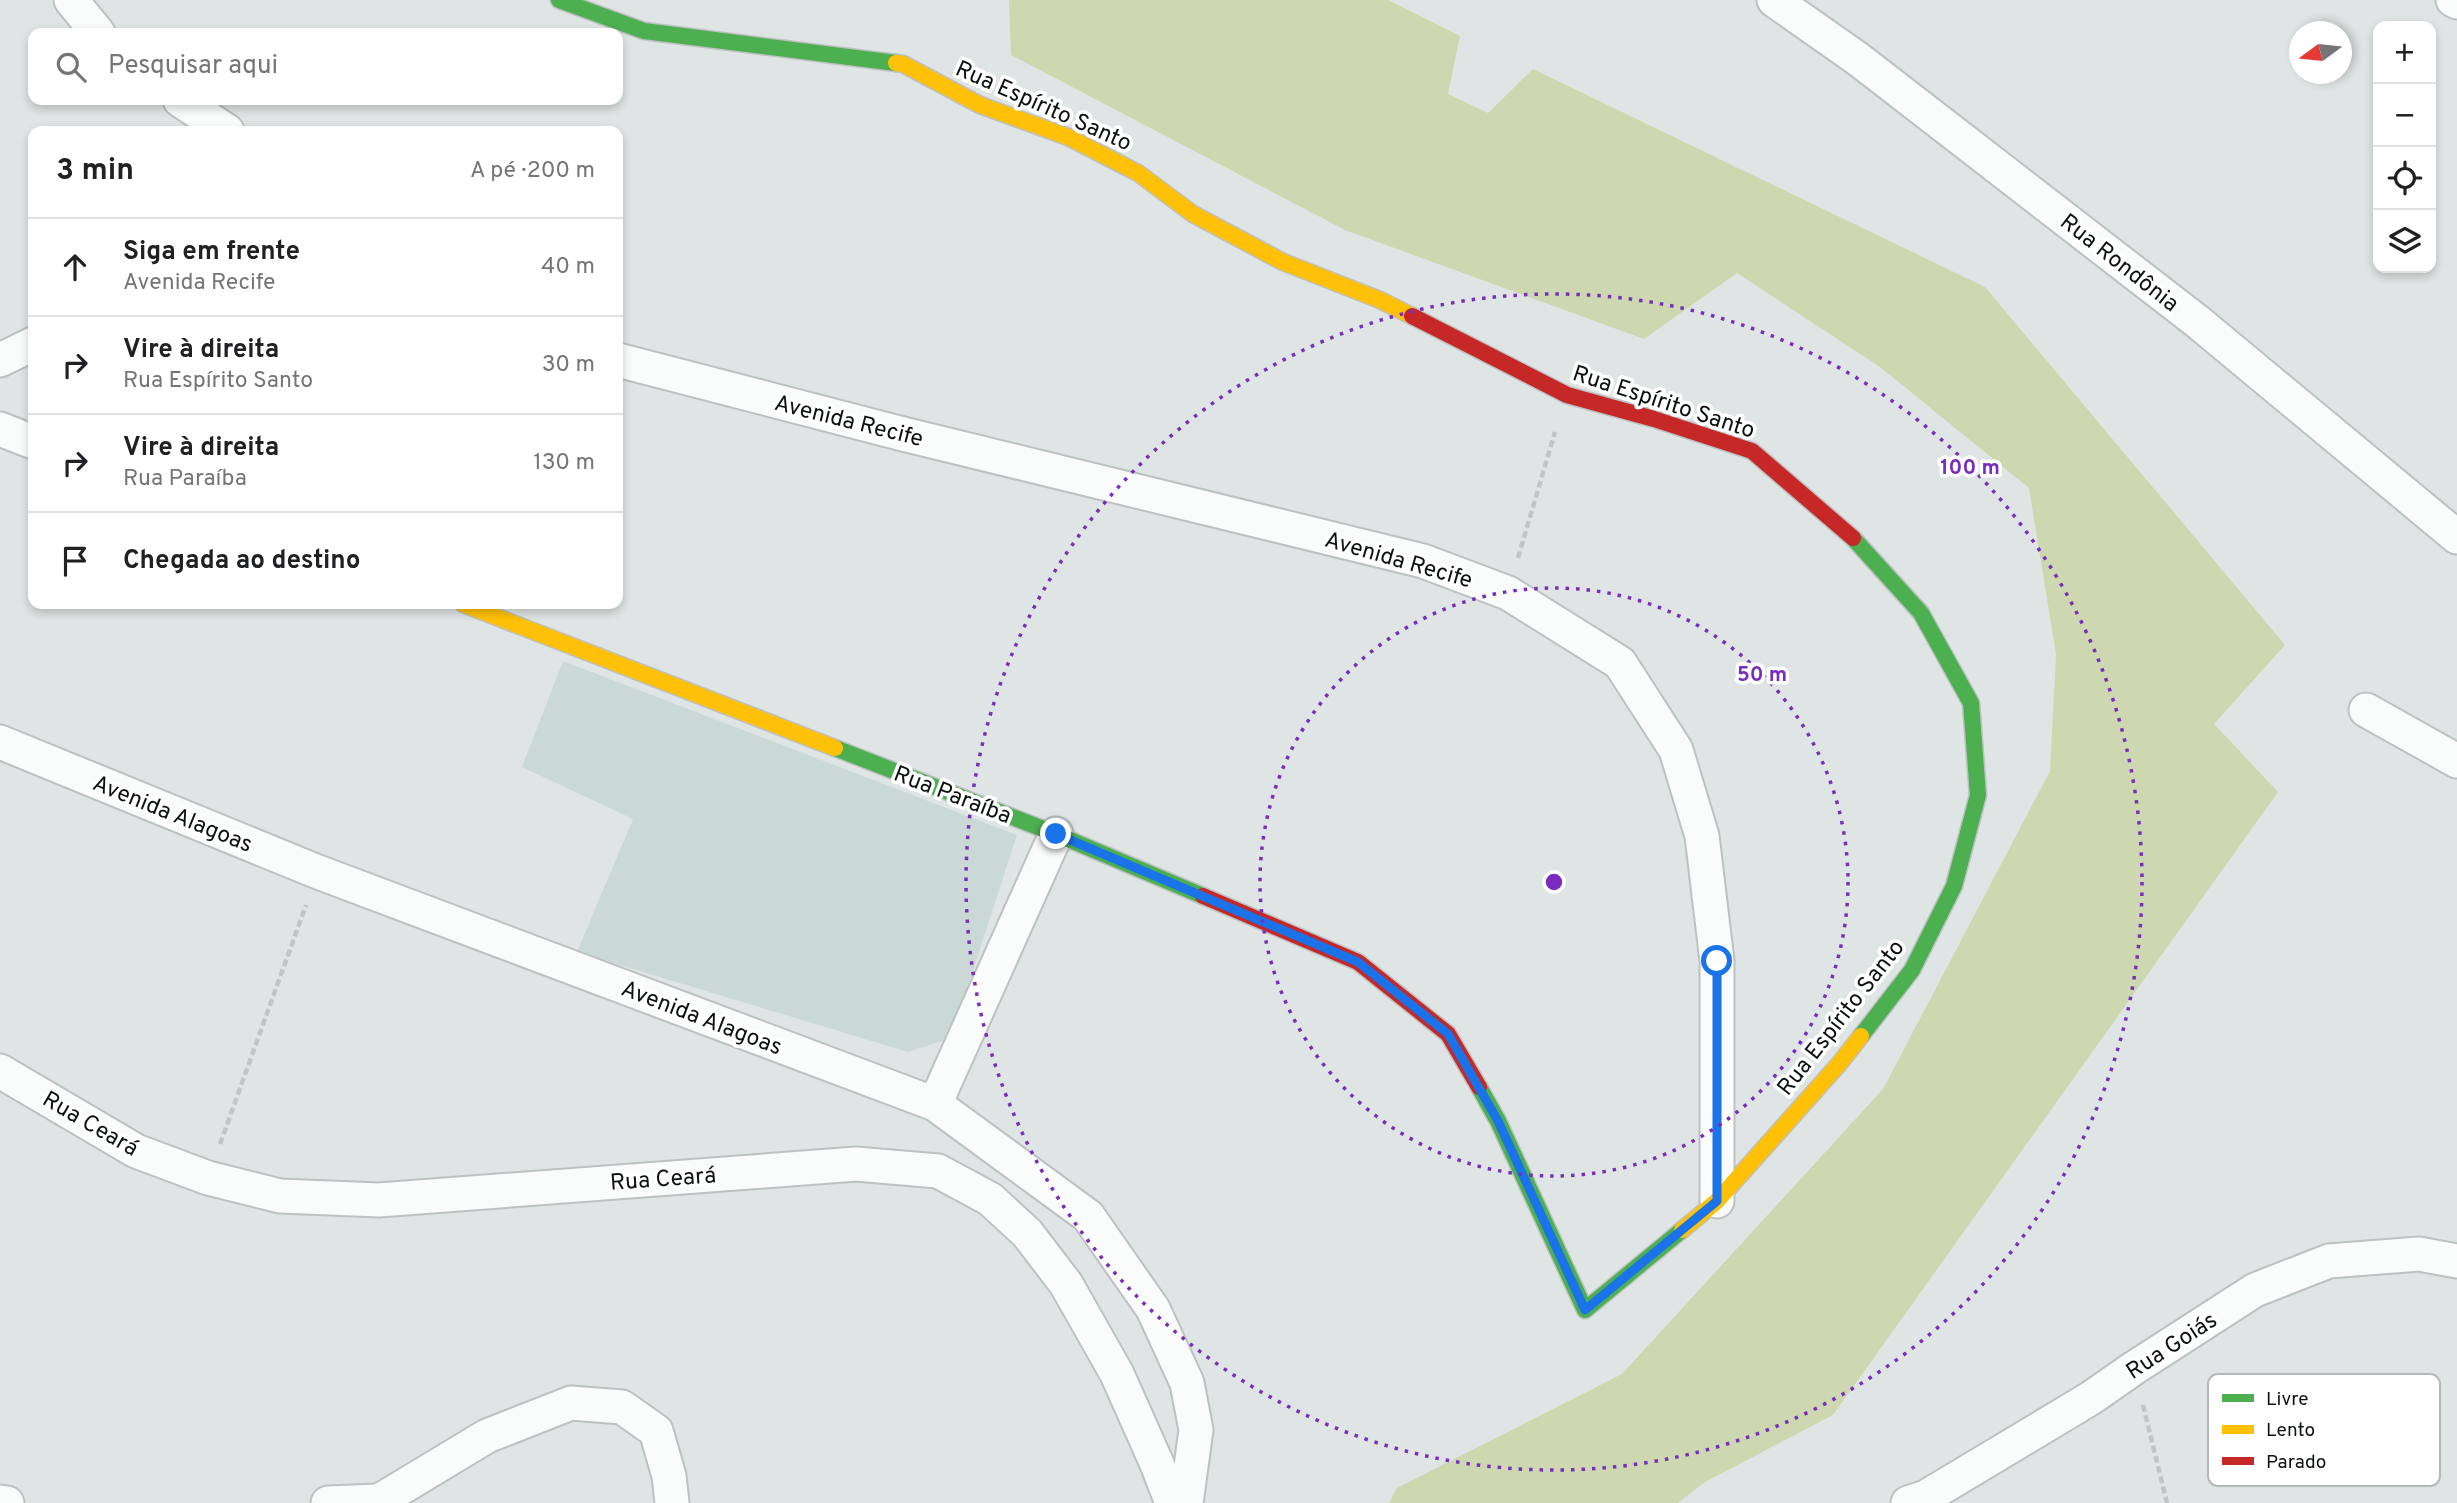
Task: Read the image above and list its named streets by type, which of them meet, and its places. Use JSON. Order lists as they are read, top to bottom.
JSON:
{
  "streets": {
    "street": [
      "Rua Espírito Santo",
      "Rua Rondônia",
      "Avenida Recife",
      "Rua Paraíba",
      "Avenida Alagoas",
      "Rua Ceará",
      "Rua Goiás"
    ]
  },
  "crossings": [
    ["Rua Espírito Santo", "Avenida Recife"],
    ["Rua Espírito Santo", "Rua Paraíba"]
  ],
  "legend": ["Livre", "Lento", "Parado"],
  "north": "left",
  "page": {
    "map_buttons": ["+", "−"],
    "search": "Pesquisar aqui",
    "heading": ["3 min", "A pé · 200 m"],
    "list": [
      ["Siga em frente", "Avenida Recife", "40 m"],
      ["Vire à direita", "Rua Espírito Santo", "30 m"],
      ["Vire à direita", "Rua Paraíba", "130 m"],
      "Chegada ao destino"
    ]
  },
  "rings": ["100 m", "50 m"]
}
